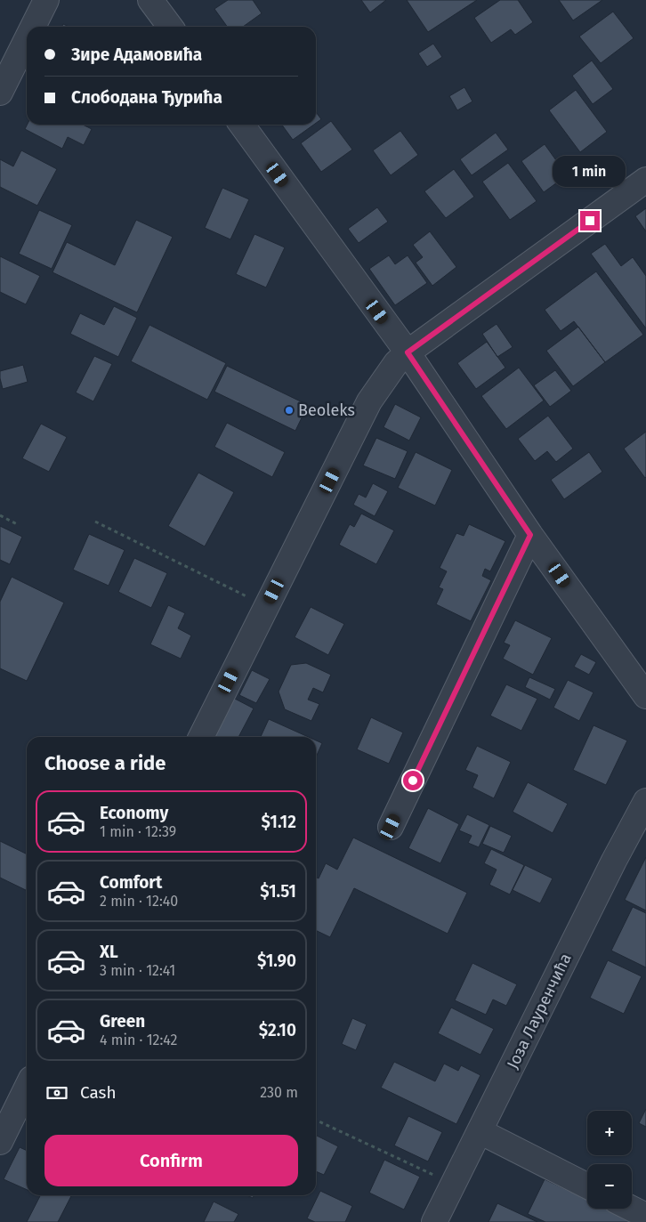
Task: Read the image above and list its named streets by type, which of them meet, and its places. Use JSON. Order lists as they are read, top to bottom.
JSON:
{
  "streets": {
    "street": ["Јоза Лауренчића"]
  },
  "places": ["Beoleks"],
  "page": {
    "banner": ["Зире Адамовића", "Слободана Ђурића"],
    "bubble": "1 min",
    "heading": "Choose a ride",
    "list": [
      {
        "name": "Economy",
        "note": "1 min · 12:39",
        "value": "$1.12"
      },
      {
        "name": "Comfort",
        "note": "2 min · 12:40",
        "value": "$1.51"
      },
      {
        "name": "XL",
        "note": "3 min · 12:41",
        "value": "$1.90"
      },
      {
        "name": "Green",
        "note": "4 min · 12:42",
        "value": "$2.10"
      }
    ],
    "pay": ["Cash", "230 m"],
    "map_buttons": ["+", "−"],
    "buttons": "Confirm"
  }
}
